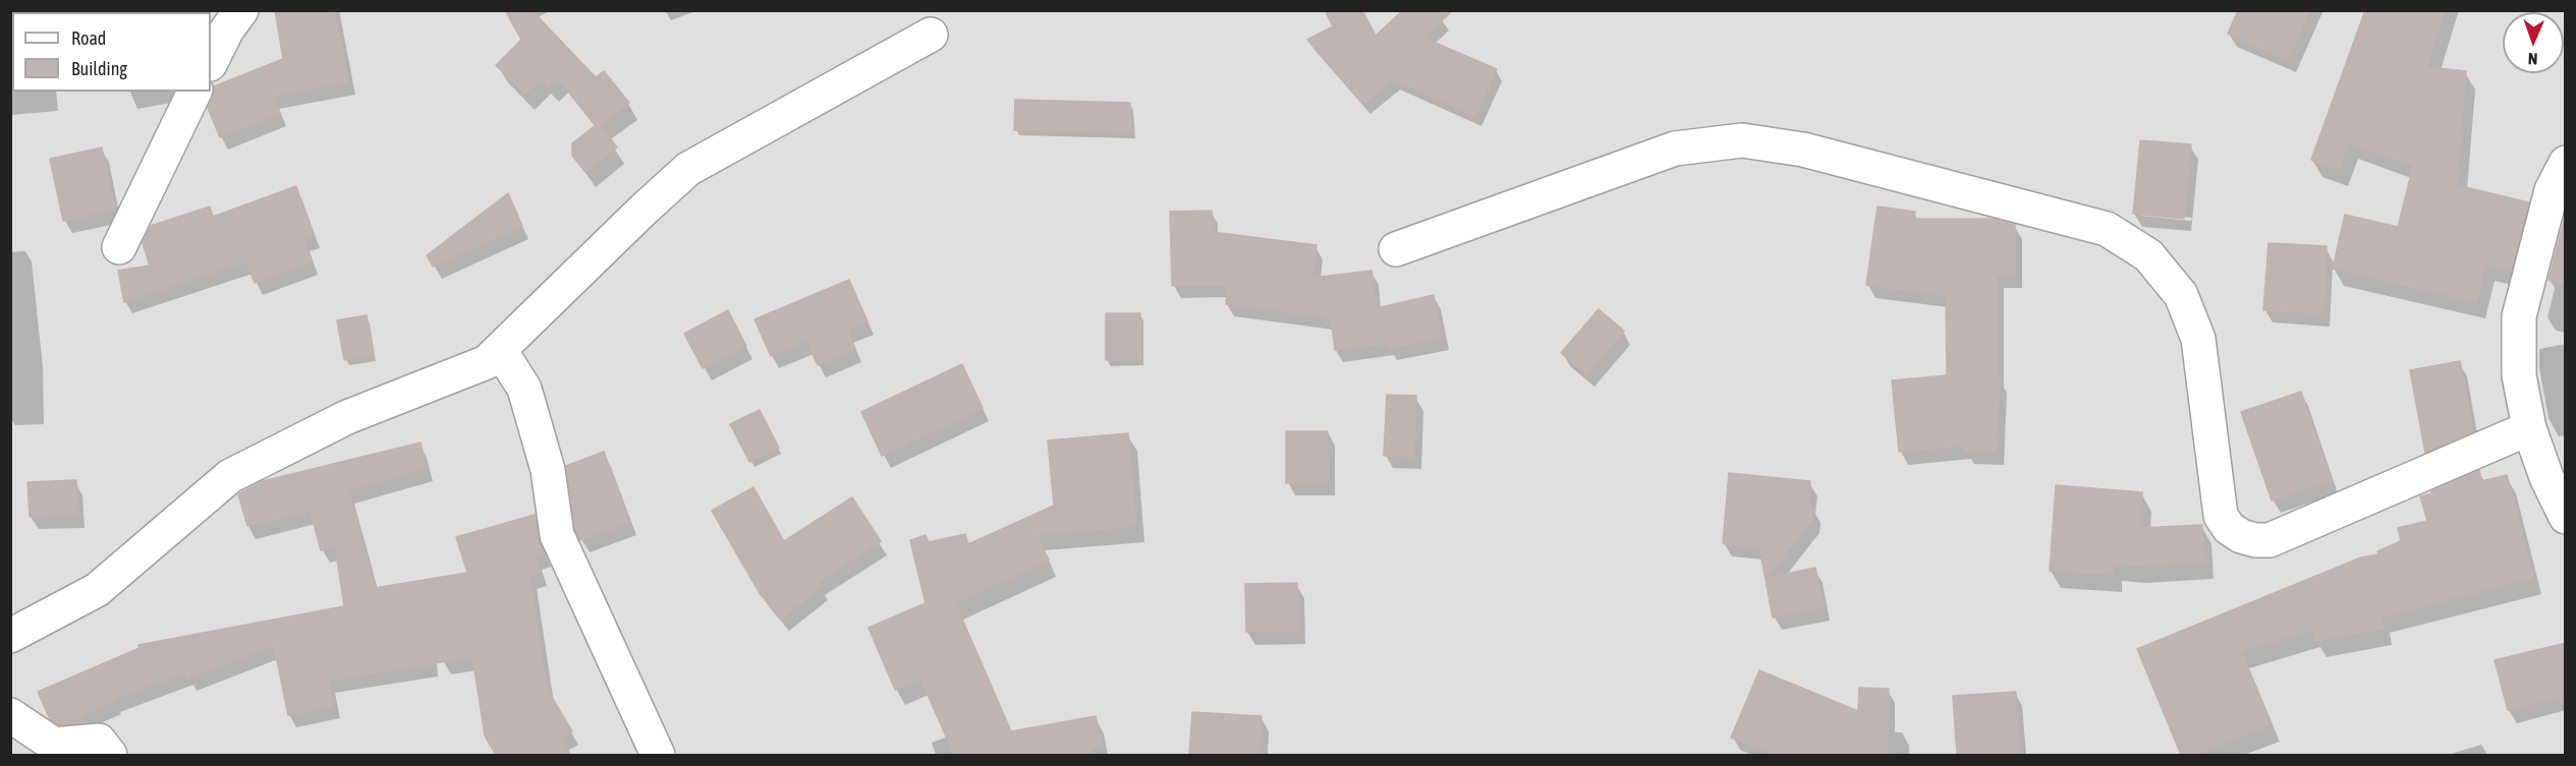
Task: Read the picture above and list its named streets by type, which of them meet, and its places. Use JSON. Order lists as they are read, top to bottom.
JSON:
{
  "legend": ["Road", "Building"],
  "north": "bottom"
}
